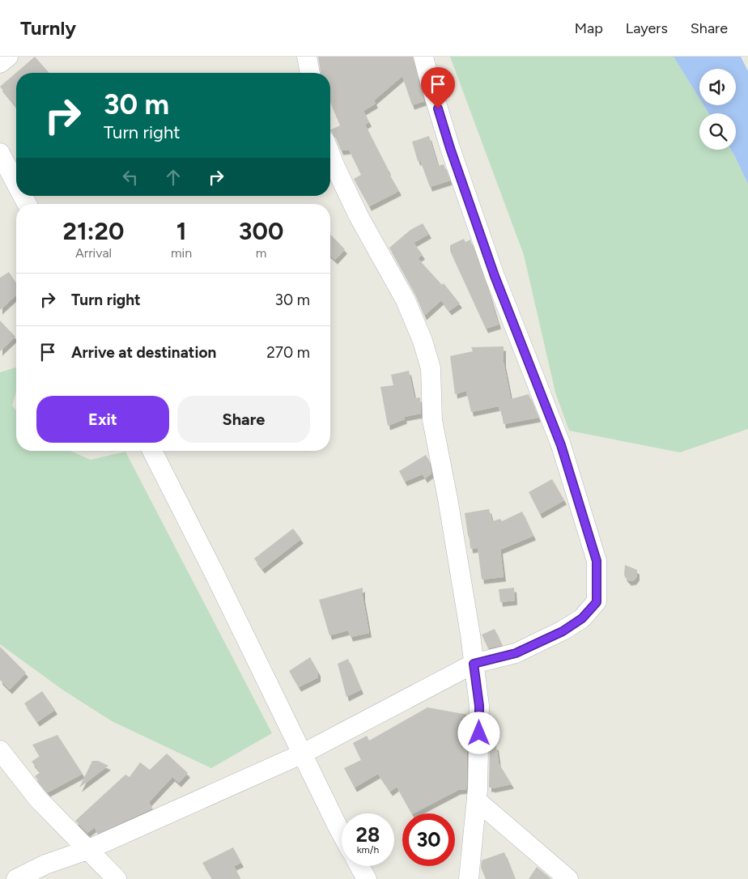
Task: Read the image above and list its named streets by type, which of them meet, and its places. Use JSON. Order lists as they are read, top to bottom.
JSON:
{
  "page": {
    "header": "Turnly",
    "nav": ["Map", "Layers", "Share"],
    "turn": ["30 m", "Turn right"],
    "eta": [
      "21:20",
      "Arrival",
      "1",
      "min",
      "300",
      "m"
    ],
    "list": [
      {
        "name": "Turn right",
        "value": "30 m"
      },
      {
        "name": "Arrive at destination",
        "value": "270 m"
      }
    ],
    "buttons": ["Exit", "Share"],
    "speed": "28 km/h",
    "limit": "30"
  }
}
